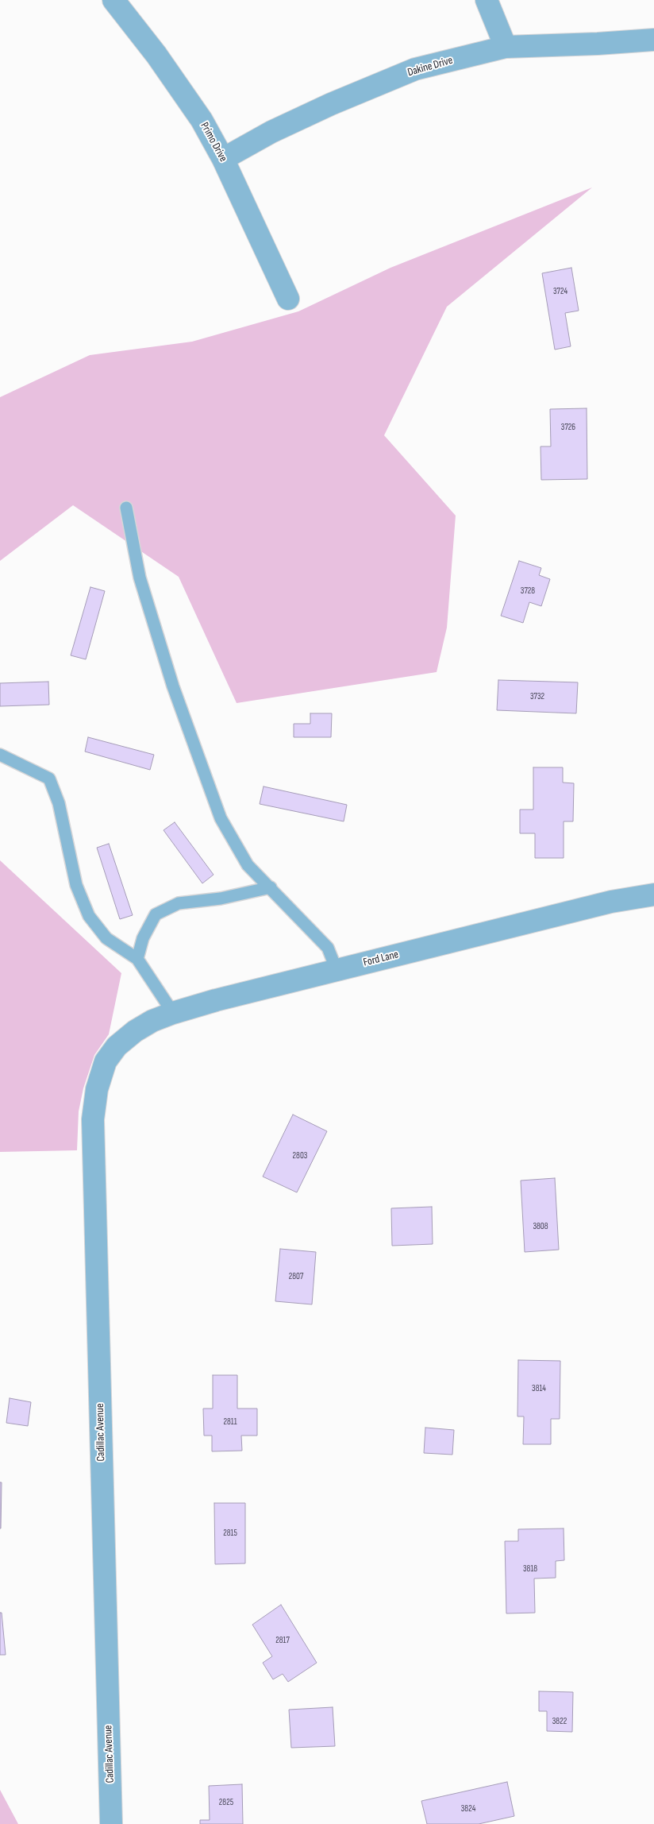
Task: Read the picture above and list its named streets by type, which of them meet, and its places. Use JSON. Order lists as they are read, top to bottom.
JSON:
{
  "streets": {
    "street": [
      "Dakine Drive",
      "Primo Drive",
      "Ford Lane",
      "Cadillac Avenue"
    ]
  },
  "crossings": [
    ["Dakine Drive", "Primo Drive"],
    ["Ford Lane", "Cadillac Avenue"]
  ],
  "house_numbers": [
    "3724",
    "3726",
    "3728",
    "3732",
    "2803",
    "3808",
    "2807",
    "3814",
    "2811",
    "2815",
    "3818",
    "2817",
    "3822",
    "2825",
    "3824"
  ]
}
